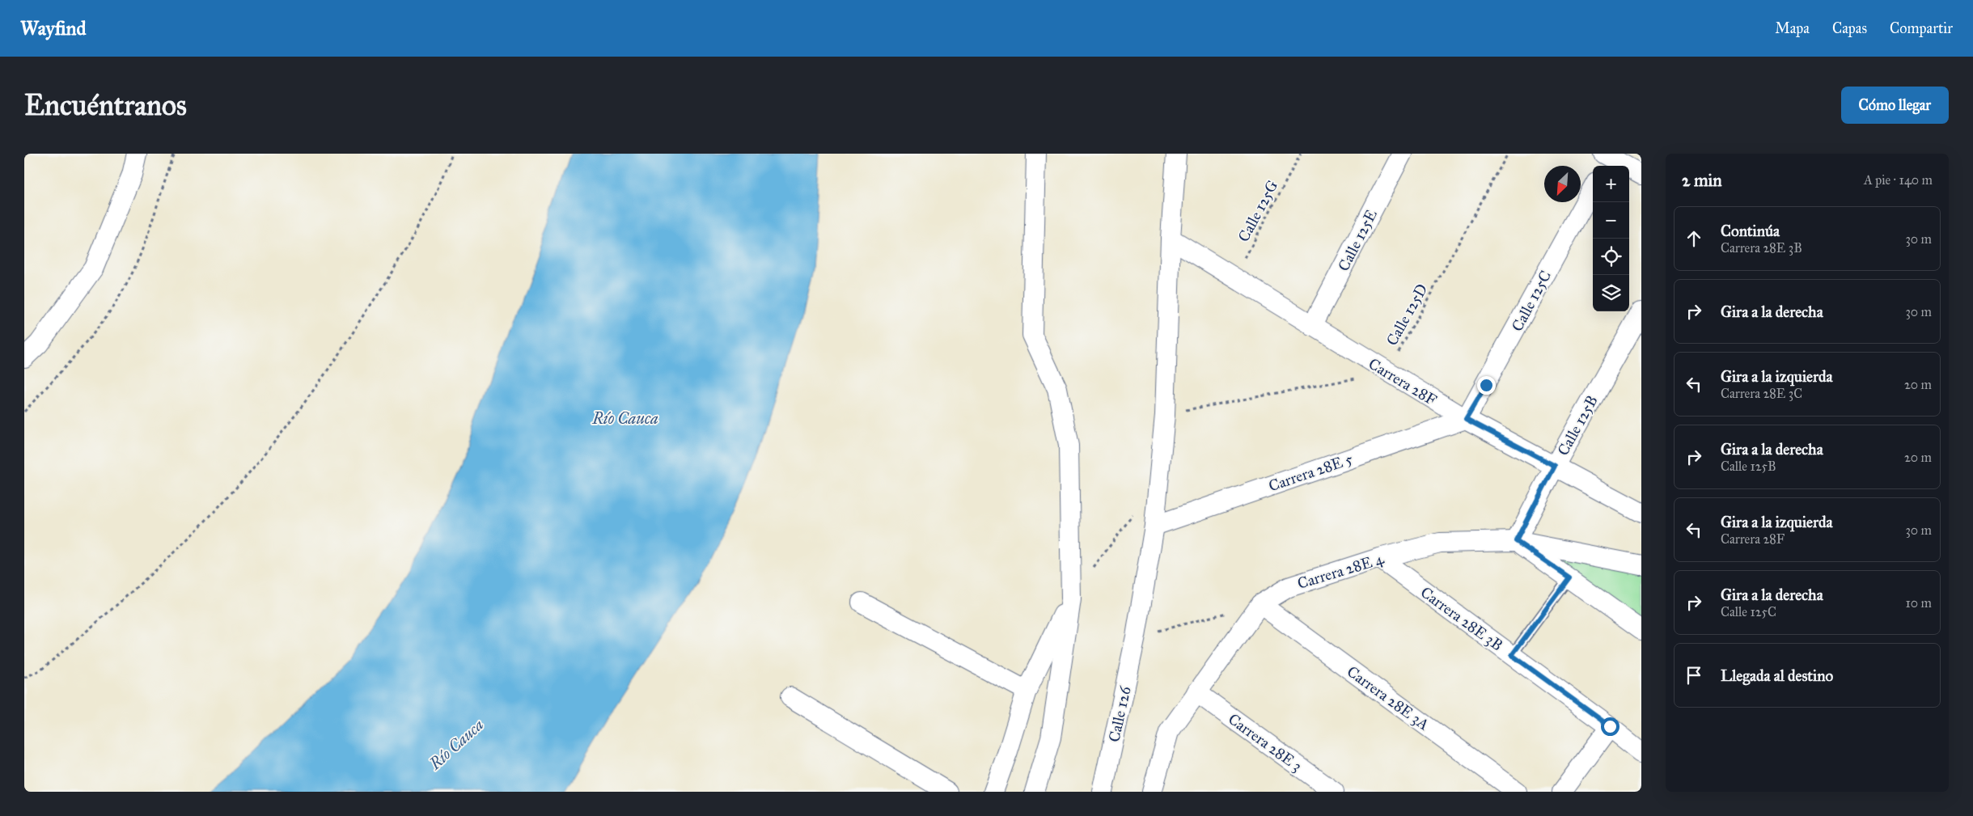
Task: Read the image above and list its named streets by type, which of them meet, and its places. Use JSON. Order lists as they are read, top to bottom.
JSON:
{
  "streets": {
    "street": [
      "Calle 125E",
      "Calle 125C",
      "Carrera 28F",
      "Calle 125B",
      "Carrera 28E 5",
      "Carrera 28E 4",
      "Carrera 28E 3B",
      "Carrera 28E 3A",
      "Calle 126",
      "Carrera 28E 3"
    ],
    "path": ["Calle 125G", "Calle 125D"]
  },
  "crossings": [
    ["Calle 125G", "Carrera 28F"],
    ["Calle 125E", "Carrera 28F"],
    ["Calle 125C", "Carrera 28F"],
    ["Calle 125C", "Carrera 28E 5"],
    ["Calle 125D", "Carrera 28F"],
    ["Carrera 28F", "Calle 125B"],
    ["Carrera 28F", "Carrera 28E 5"],
    ["Carrera 28F", "Calle 126"],
    ["Calle 125B", "Carrera 28E 4"],
    ["Carrera 28E 5", "Calle 126"],
    ["Carrera 28E 4", "Carrera 28E 3B"],
    ["Carrera 28E 4", "Carrera 28E 3A"],
    ["Carrera 28E 4", "Carrera 28E 3"]
  ],
  "water": ["Río Cauca"],
  "north": "bottom left",
  "page": {
    "header": "Wayfind",
    "nav": ["Mapa", "Capas", "Compartir"],
    "buttons": "Cómo llegar",
    "title": "Encuéntranos",
    "heading": ["2 min", "A pie · 140 m"],
    "map_buttons": ["+", "−"],
    "list": [
      ["Continúa", "Carrera 28E 3B", "30 m"],
      ["Gira a la derecha", "30 m"],
      ["Gira a la izquierda", "Carrera 28E 3C", "20 m"],
      ["Gira a la derecha", "Calle 125B", "20 m"],
      ["Gira a la izquierda", "Carrera 28F", "30 m"],
      ["Gira a la derecha", "Calle 125C", "10 m"],
      "Llegada al destino"
    ]
  }
}
